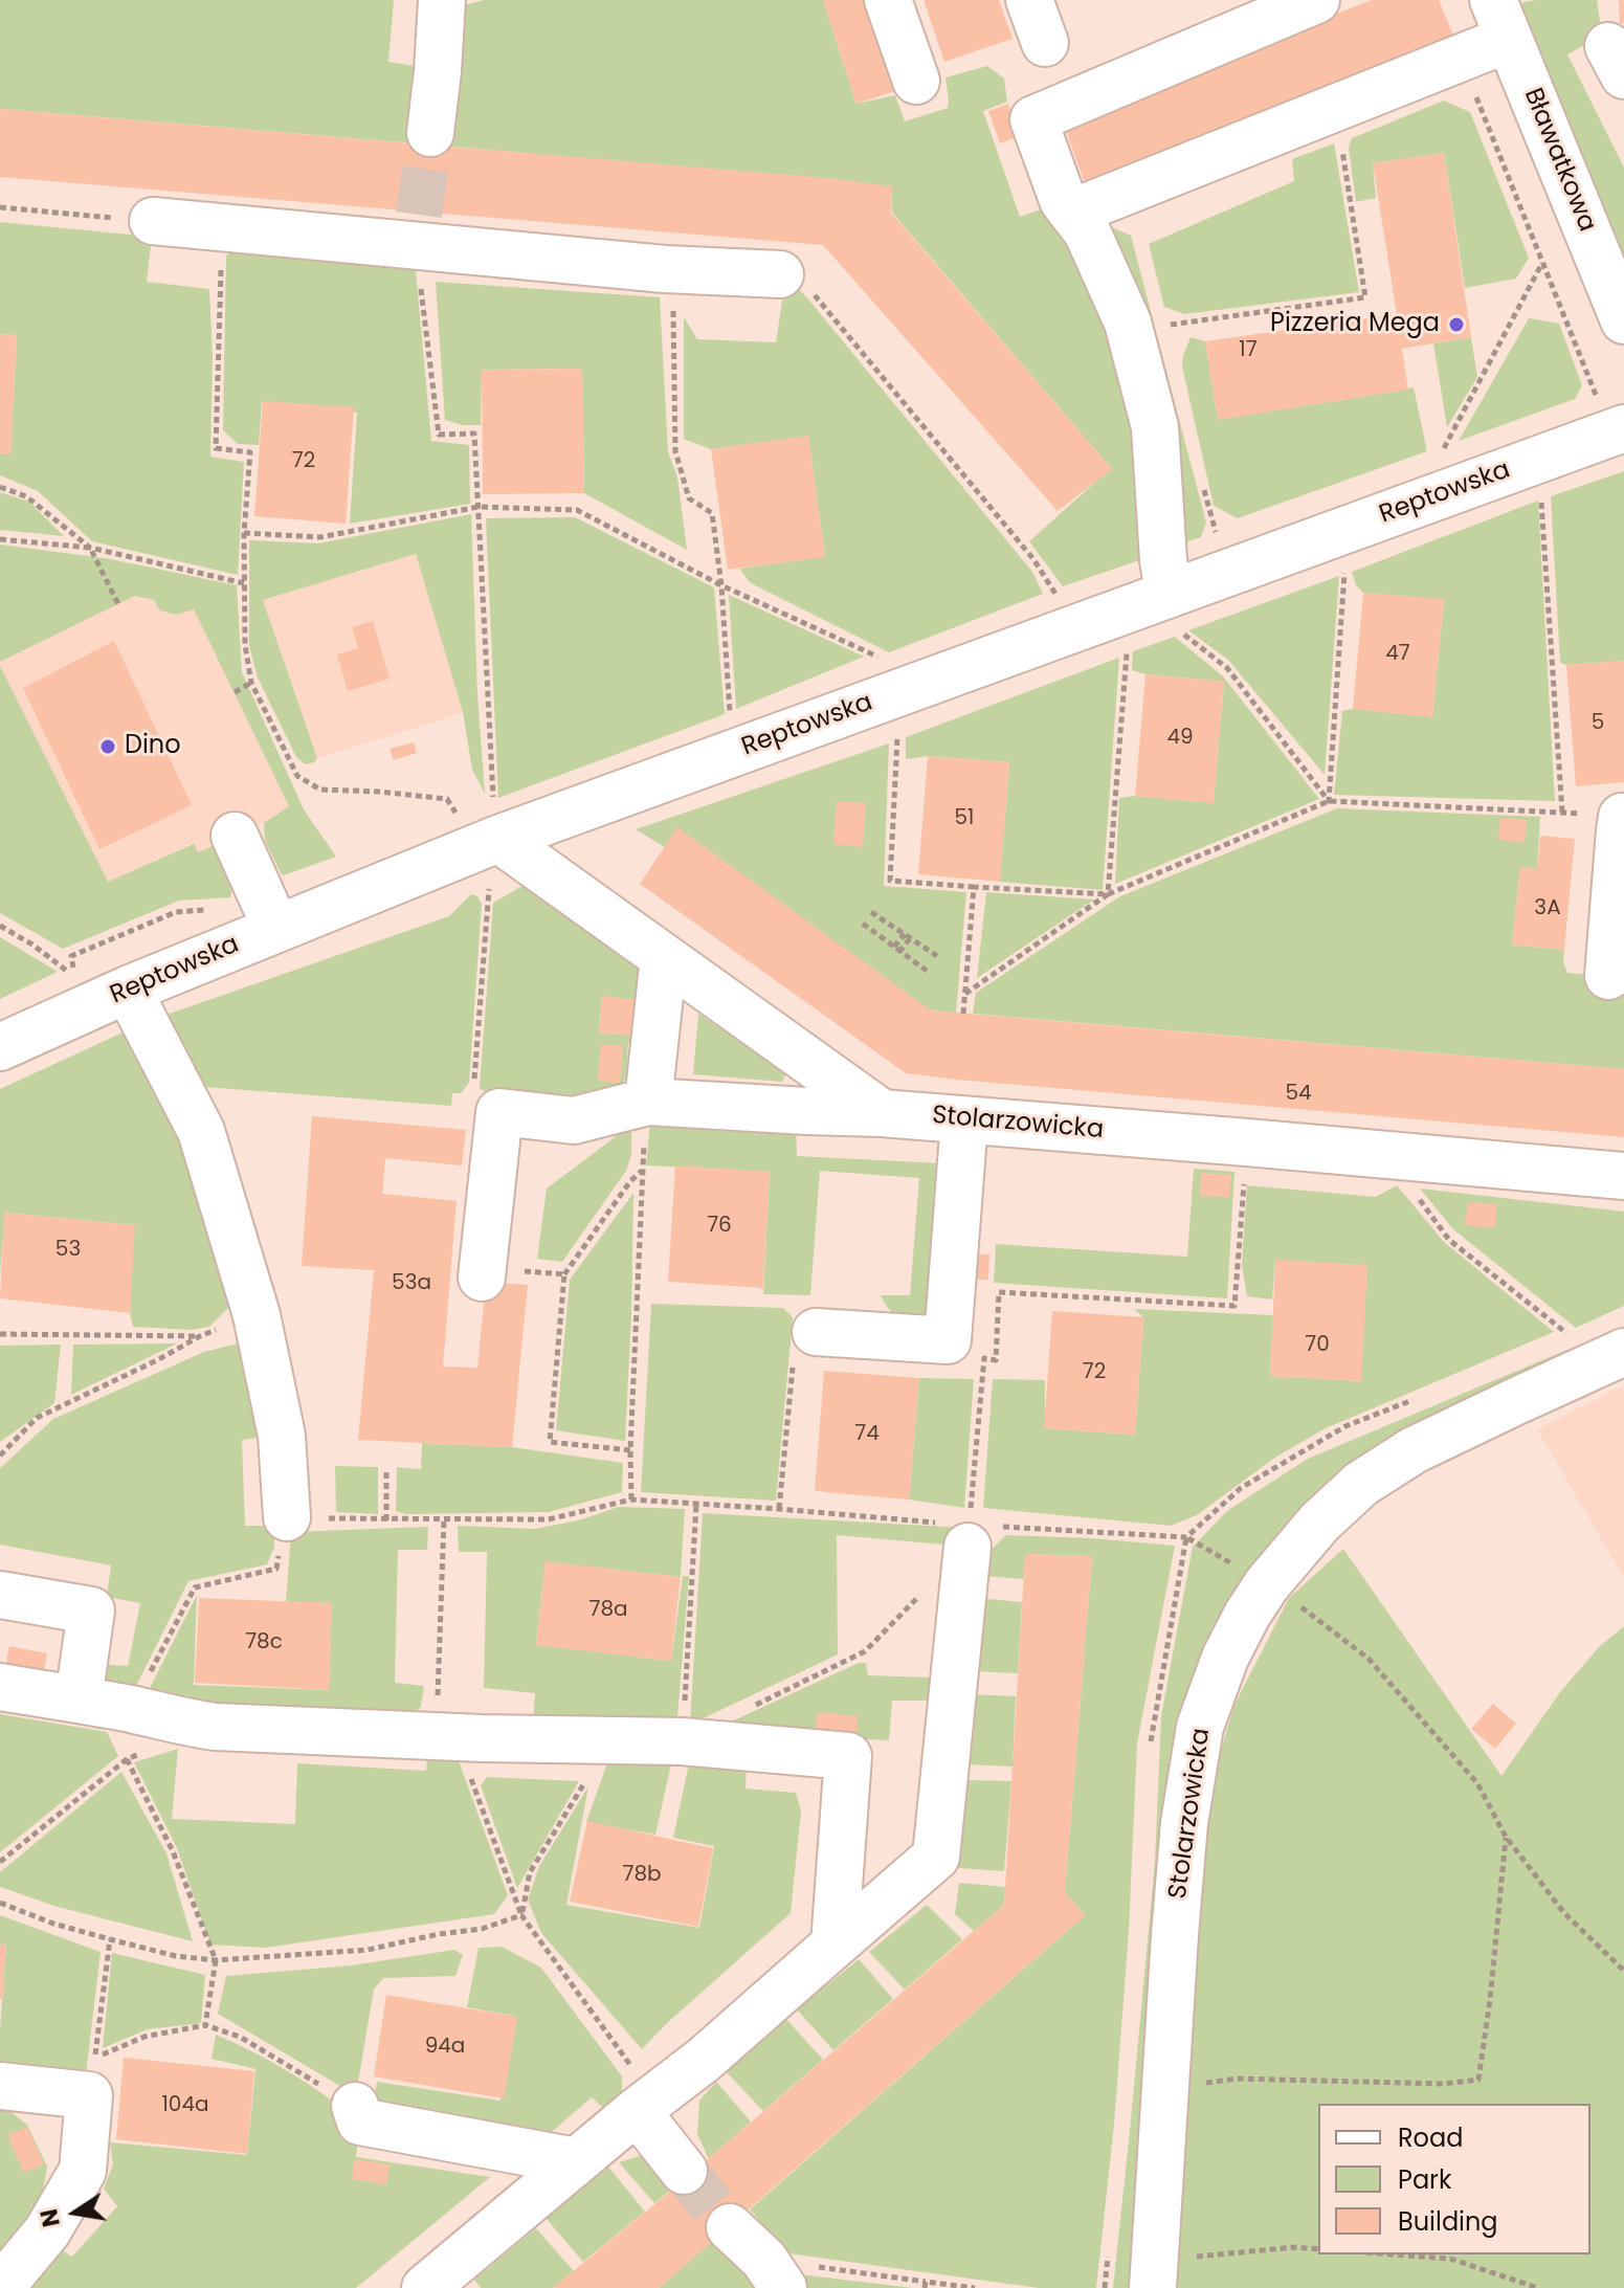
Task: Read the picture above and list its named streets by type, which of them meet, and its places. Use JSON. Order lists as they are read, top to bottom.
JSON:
{
  "streets": {
    "street": ["Bławatkowa", "Reptowska", "Stolarzowicka"]
  },
  "places": ["Pizzeria Mega", "Dino"],
  "house_numbers": [
    "17",
    "72",
    "47",
    "5",
    "49",
    "51",
    "3A",
    "54",
    "76",
    "53",
    "53a",
    "70",
    "72",
    "74",
    "78a",
    "78c",
    "78b",
    "94a",
    "104a"
  ],
  "legend": ["Road", "Park", "Building"],
  "north": "left"
}
